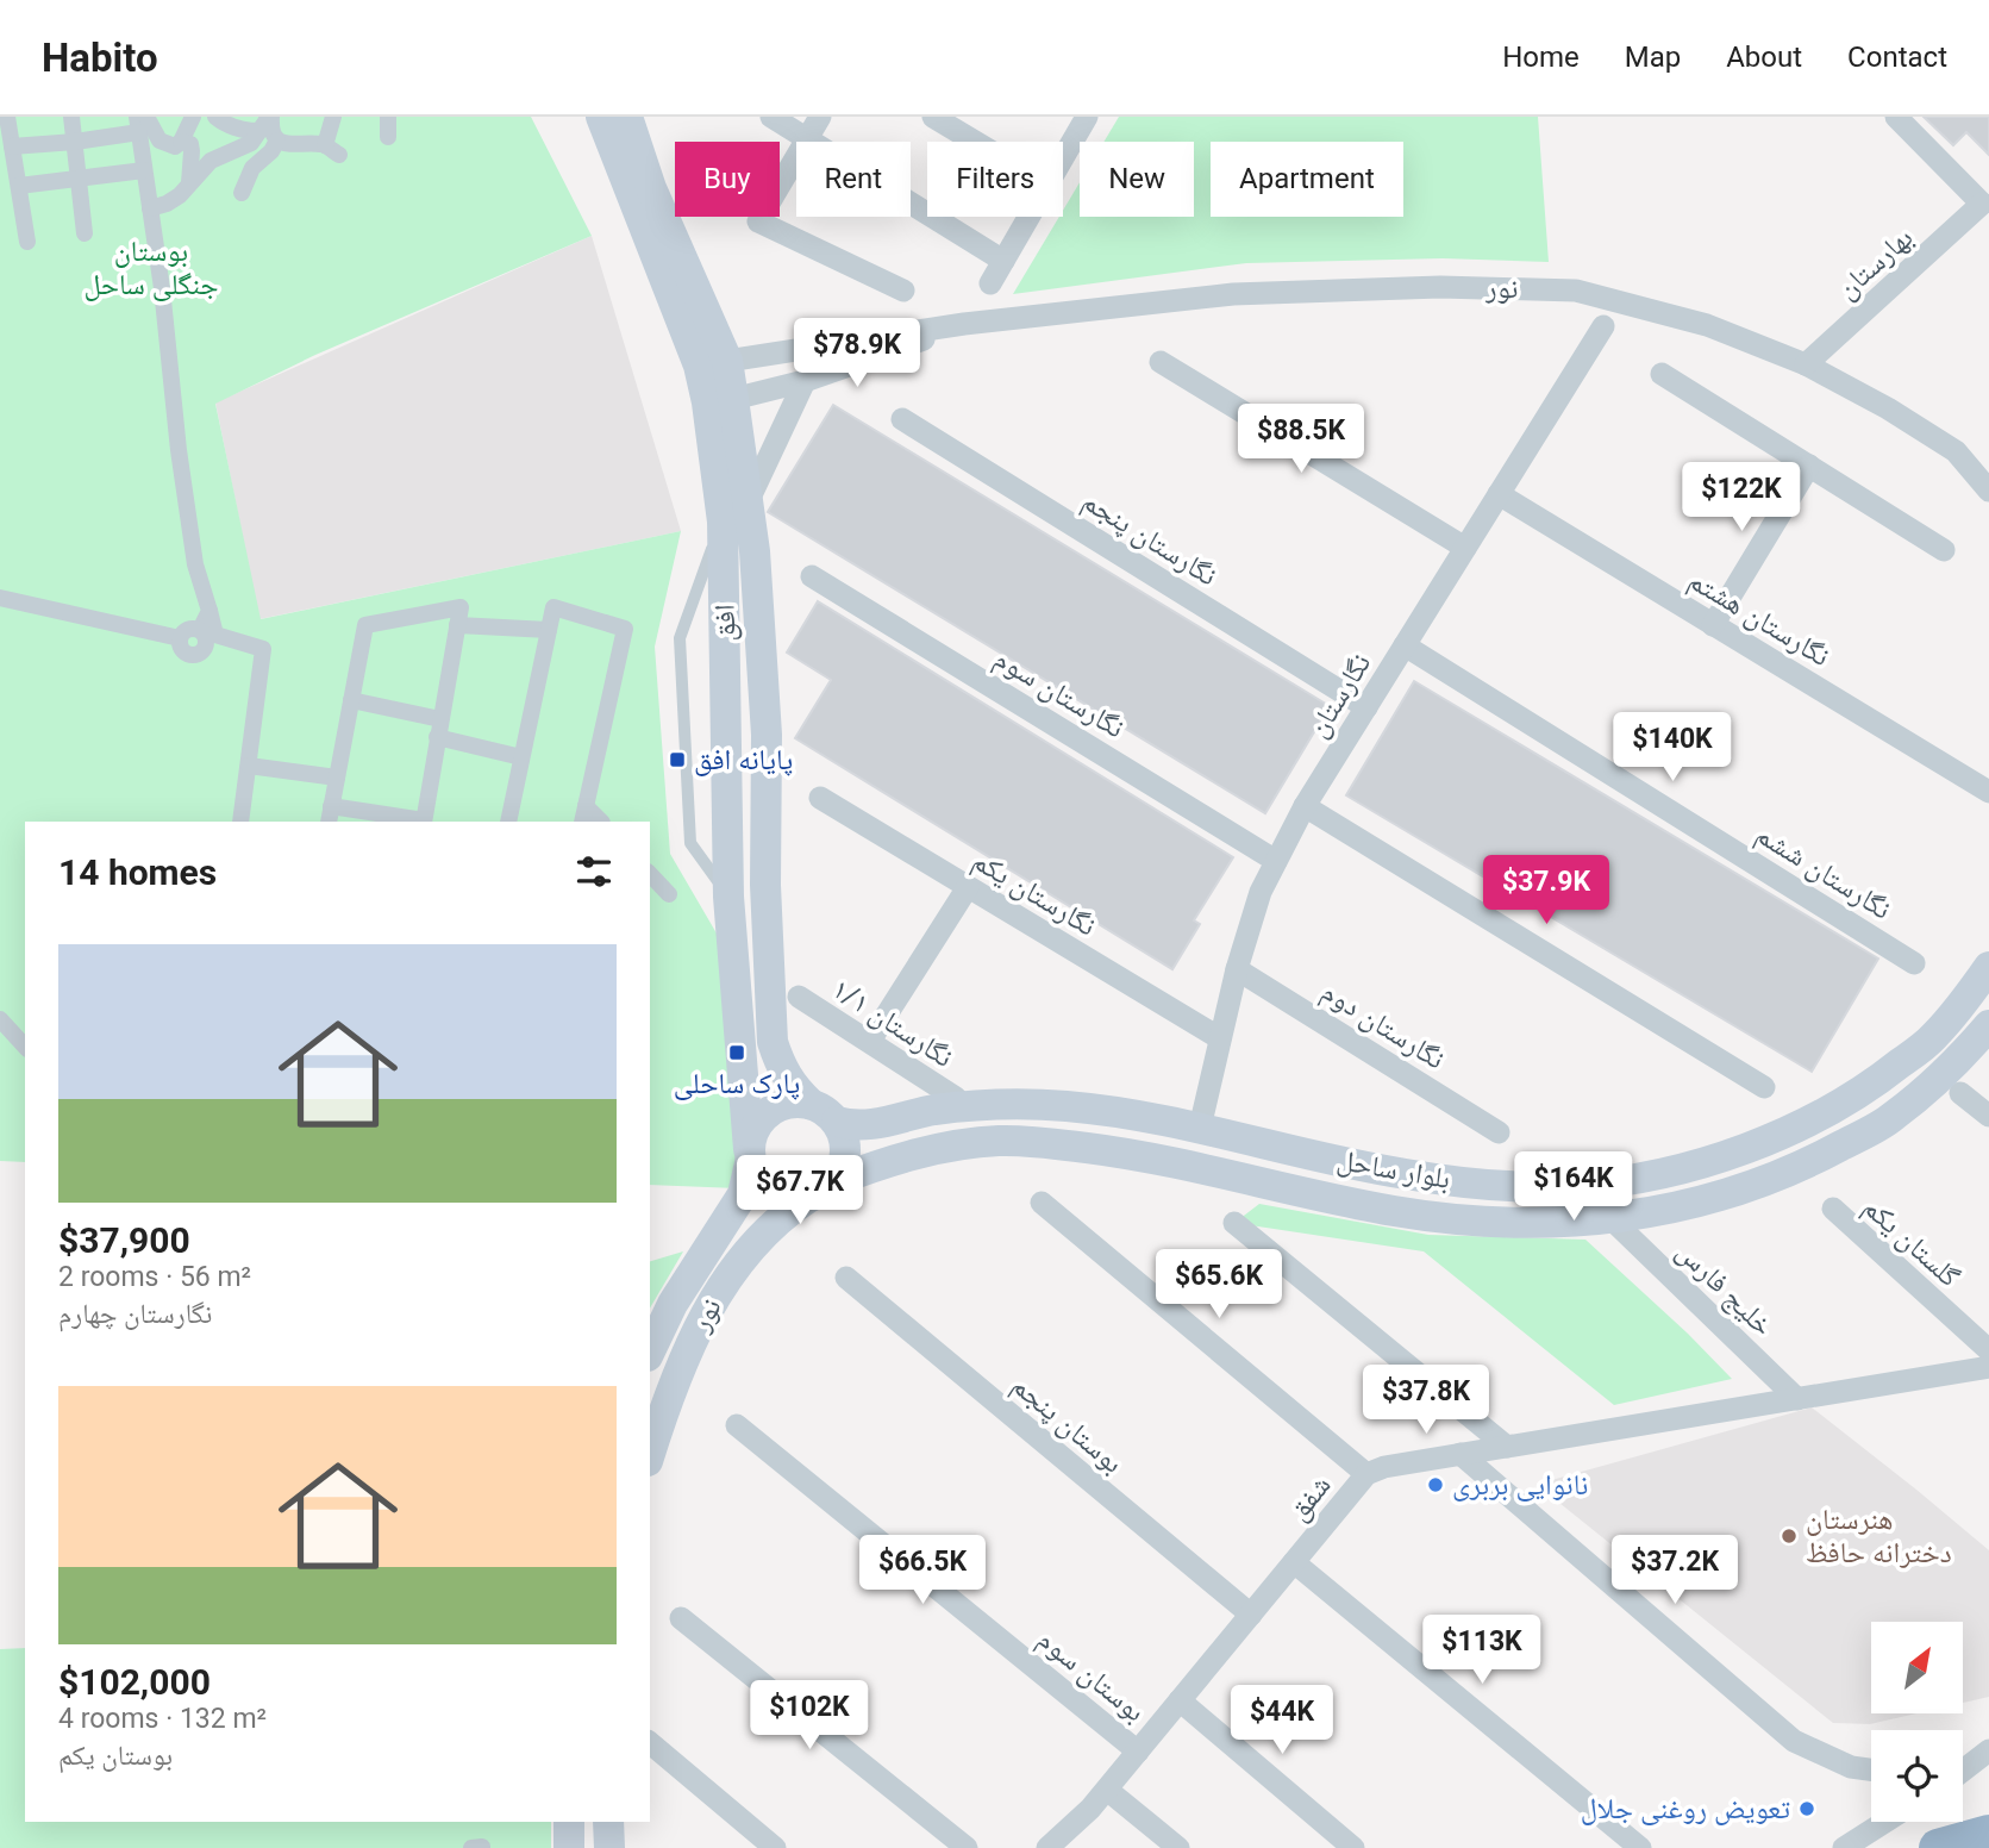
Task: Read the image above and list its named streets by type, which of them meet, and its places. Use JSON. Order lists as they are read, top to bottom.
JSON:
{
  "streets": {
    "main road": ["نور", "افق", "بلوار ساحل"],
    "street": [
      "بهارستان",
      "نگارستان پنجم",
      "نگارستان هشتم",
      "نگارستان سوم",
      "نگارستان",
      "نگارستان ششم",
      "نگارستان یکم",
      "نگارستان ۱/۱",
      "نگارستان دوم",
      "گلستان یکم",
      "خلیج فارس",
      "بوستان پنجم",
      "شفق",
      "بوستان سوم"
    ]
  },
  "crossings": [
    ["بهارستان", "نور"],
    ["نور", "افق"],
    ["نور", "بلوار ساحل"],
    ["نگارستان پنجم", "نگارستان"],
    ["نگارستان هشتم", "نگارستان"],
    ["افق", "بلوار ساحل"],
    ["نگارستان سوم", "نگارستان"],
    ["نگارستان", "نگارستان ششم"],
    ["نگارستان", "نگارستان یکم"],
    ["نگارستان", "نگارستان دوم"],
    ["نگارستان", "بلوار ساحل"],
    ["بلوار ساحل", "خلیج فارس"],
    ["خلیج فارس", "شفق"],
    ["بوستان پنجم", "شفق"],
    ["شفق", "بوستان سوم"]
  ],
  "parks": ["بوستان جنگلی ساحل"],
  "places": {
    "transit": ["پایانه افق", "پارک ساحلی"],
    "other": ["نانوایی بربری", "هنرستان دخترانه حافظ", "تعویض روغنی جلال"]
  },
  "north": "top right",
  "page": {
    "header": "Habito",
    "nav": [
      "Home",
      "Map",
      "About",
      "Contact"
    ],
    "chip": [
      "Buy",
      "Rent",
      "Filters",
      "New",
      "Apartment"
    ],
    "price": [
      "$78.9K",
      "$88.5K",
      "$122K",
      "$140K",
      "$37.9K",
      "$164K",
      "$67.7K",
      "$65.6K",
      "$37.8K",
      "$66.5K",
      "$37.2K",
      "$113K",
      "$102K",
      "$44K"
    ],
    "heading": "14 homes",
    "list": [
      {
        "name": "$37,900",
        "note": "2 rooms · 56 m² · نگارستان چهارم"
      },
      {
        "name": "$102,000",
        "note": "4 rooms · 132 m² · بوستان یکم"
      }
    ]
  }
}
